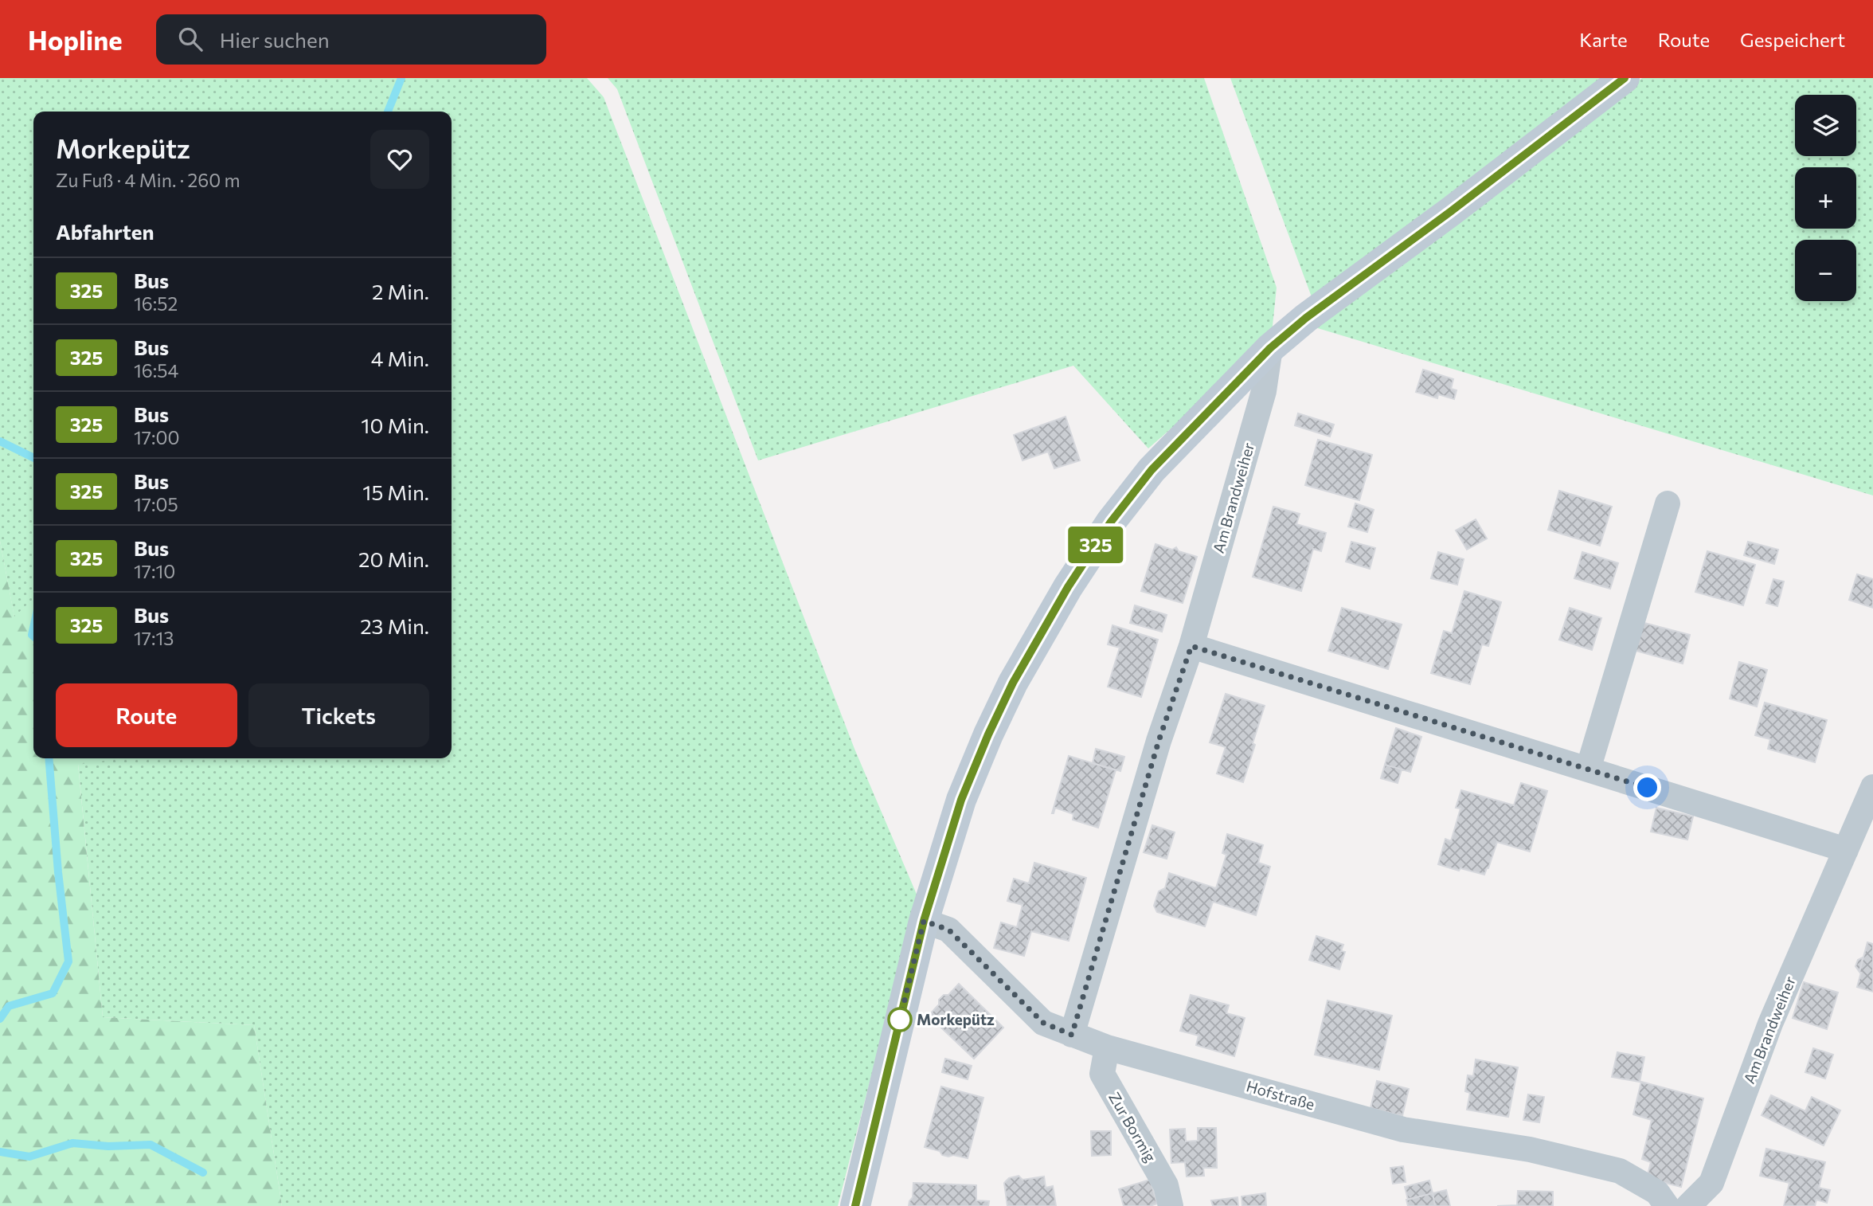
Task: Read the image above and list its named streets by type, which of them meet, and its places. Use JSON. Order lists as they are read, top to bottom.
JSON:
{
  "streets": {
    "street": ["Am Brandweiher", "Hofstraße", "Zur Bormig"]
  },
  "crossings": [
    ["Am Brandweiher", "Hofstraße"],
    ["Hofstraße", "Zur Bormig"]
  ],
  "places": ["Morkepütz"],
  "lines": ["bus line 325"],
  "page": {
    "header": "Hopline",
    "search": "Hier suchen",
    "nav": ["Karte", "Route", "Gespeichert"],
    "on_map": "325",
    "map_buttons": ["+", "−"],
    "heading": [
      ["Morkepütz", "Zu Fuß · 4 Min. · 260 m"],
      "Abfahrten"
    ],
    "list": [
      {
        "mark": "325",
        "name": "Bus",
        "note": "16:52",
        "value": "2 Min."
      },
      {
        "mark": "325",
        "name": "Bus",
        "note": "16:54",
        "value": "4 Min."
      },
      {
        "mark": "325",
        "name": "Bus",
        "note": "17:00",
        "value": "10 Min."
      },
      {
        "mark": "325",
        "name": "Bus",
        "note": "17:05",
        "value": "15 Min."
      },
      {
        "mark": "325",
        "name": "Bus",
        "note": "17:10",
        "value": "20 Min."
      },
      {
        "mark": "325",
        "name": "Bus",
        "note": "17:13",
        "value": "23 Min."
      }
    ],
    "buttons": ["Route", "Tickets"]
  }
}
